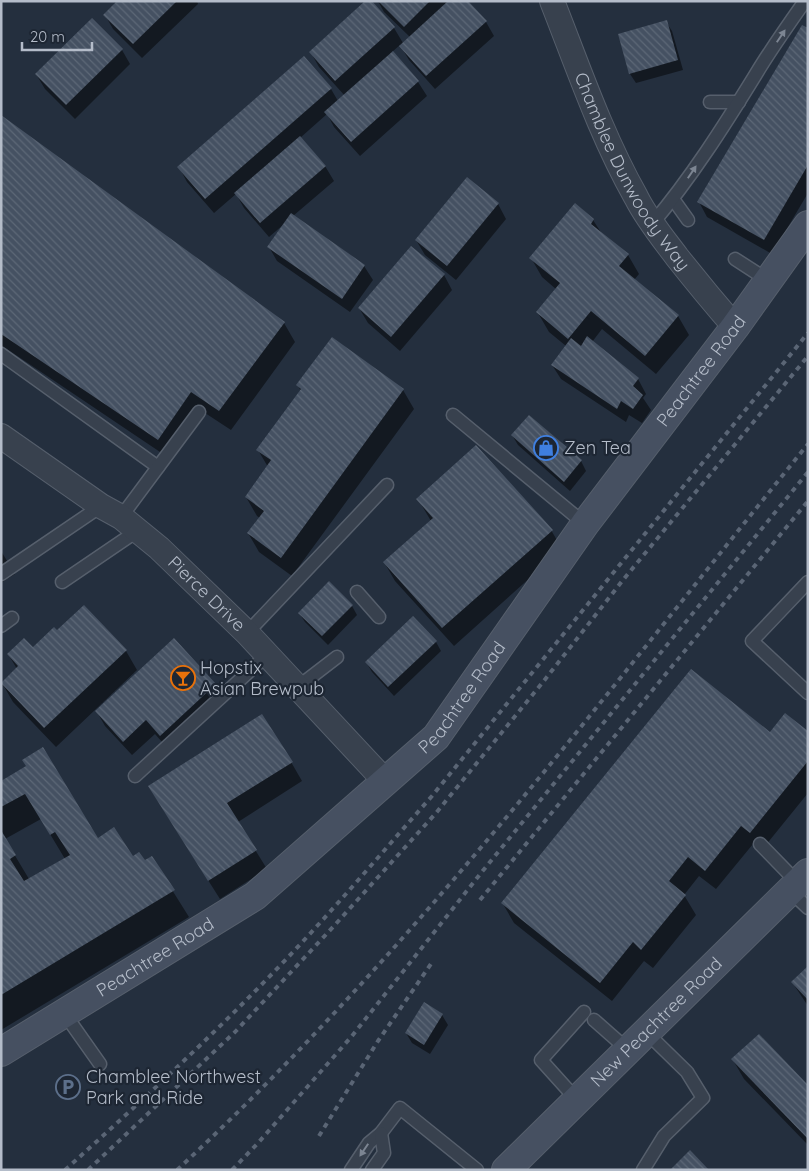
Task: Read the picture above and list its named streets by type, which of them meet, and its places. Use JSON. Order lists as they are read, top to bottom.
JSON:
{
  "streets": {
    "street": [
      "Chamblee Dunwoody Way",
      "Peachtree Road",
      "Pierce Drive",
      "New Peachtree Road"
    ]
  },
  "crossings": [
    ["Chamblee Dunwoody Way", "Peachtree Road"],
    ["Peachtree Road", "Pierce Drive"]
  ],
  "places": {
    "shop": ["Zen Tea"],
    "bar": ["Hopstix Asian Brewpub"],
    "parking": ["Chamblee Northwest Park and Ride"]
  },
  "scale_bar": "20 m"
}
